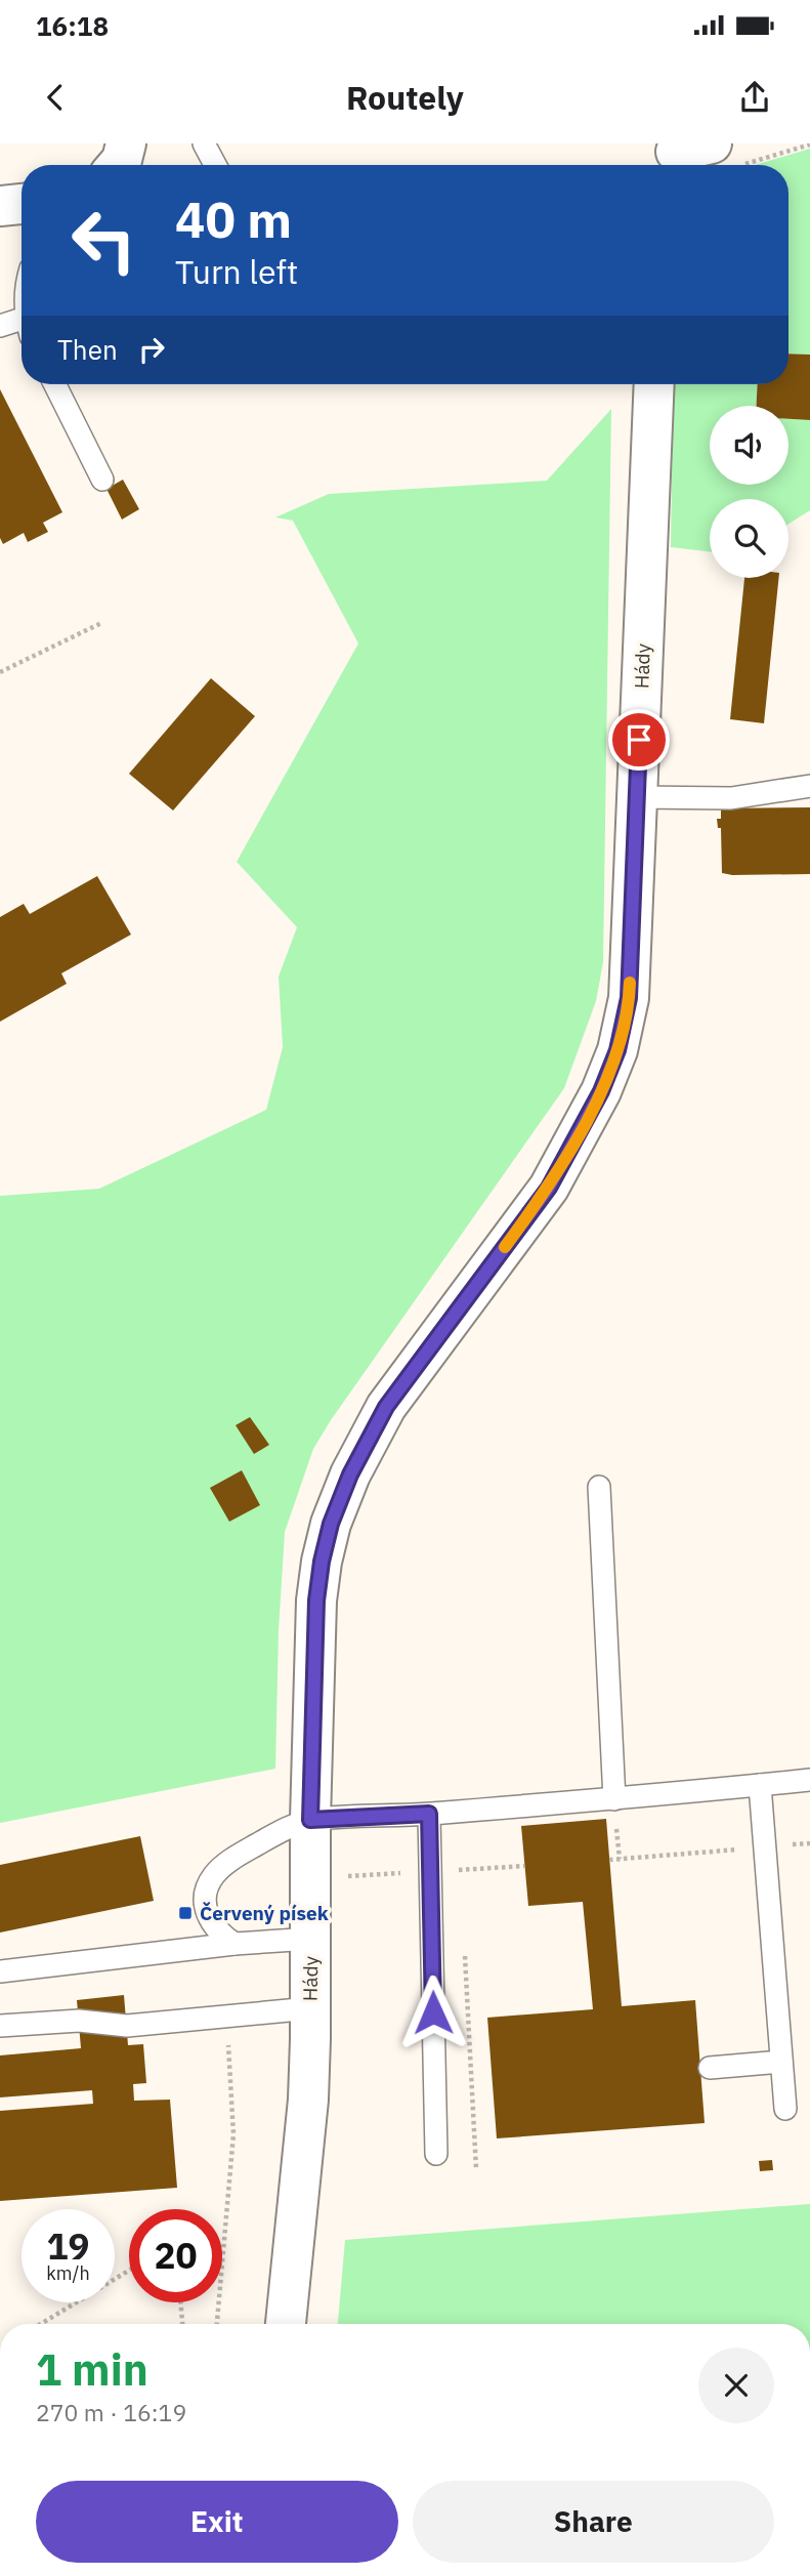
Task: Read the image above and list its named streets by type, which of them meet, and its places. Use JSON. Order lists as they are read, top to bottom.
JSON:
{
  "streets": {
    "street": ["Hády"]
  },
  "places": {
    "transit": ["Červený písek"]
  },
  "page": {
    "status": "16:18",
    "header": "Routely",
    "turn": ["40 m", "Turn left"],
    "then": "Then",
    "speed": "19 km/h",
    "limit": "20",
    "heading": ["1 min", "270 m · 16:19"],
    "buttons": ["Exit", "Share"]
  }
}
